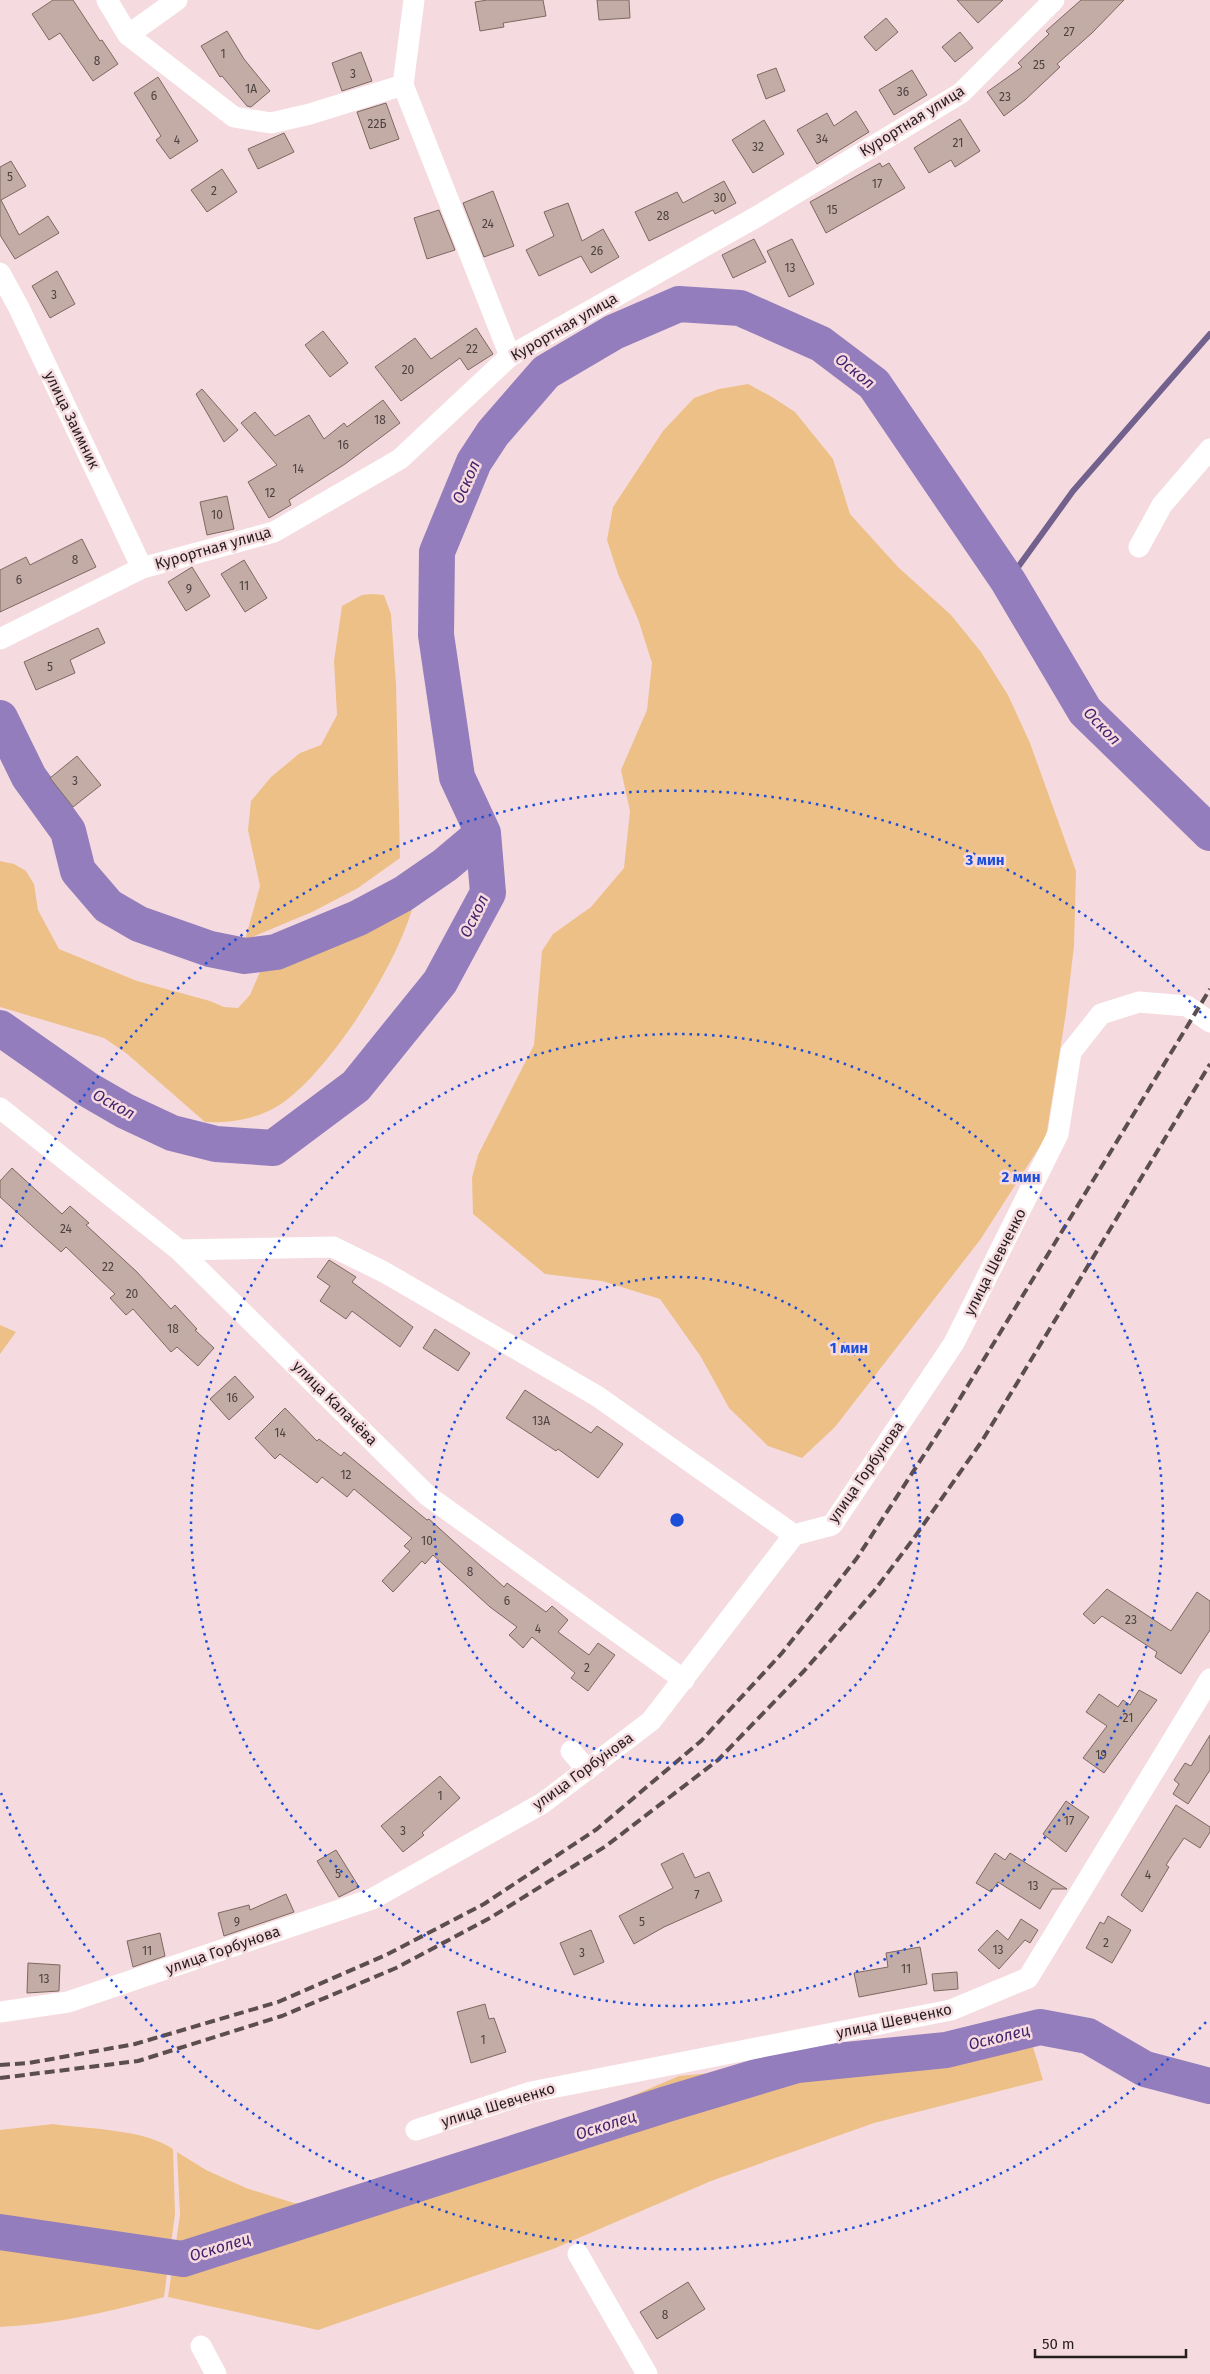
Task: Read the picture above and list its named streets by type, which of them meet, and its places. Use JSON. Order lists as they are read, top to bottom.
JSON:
{
  "streets": {
    "street": [
      "Курортная улица",
      "улица Заимник",
      "улица Шевченко",
      "улица Калачёва",
      "улица Горбунова"
    ]
  },
  "crossings": [
    ["Курортная улица", "улица Заимник"],
    ["улица Шевченко", "улица Горбунова"],
    ["улица Калачёва", "улица Горбунова"]
  ],
  "water": ["Оскол", "Осколец"],
  "house_numbers": [
    "27",
    "1",
    "8",
    "25",
    "3",
    "1А",
    "36",
    "6",
    "23",
    "22Б",
    "34",
    "4",
    "21",
    "32",
    "5",
    "17",
    "2",
    "30",
    "15",
    "28",
    "24",
    "26",
    "13",
    "3",
    "22",
    "20",
    "18",
    "16",
    "14",
    "12",
    "10",
    "8",
    "6",
    "11",
    "9",
    "5",
    "3",
    "24",
    "22",
    "20",
    "18",
    "16",
    "13А",
    "14",
    "12",
    "10",
    "8",
    "6",
    "23",
    "4",
    "2",
    "21",
    "19",
    "1",
    "17",
    "3",
    "5",
    "4",
    "13",
    "7",
    "9",
    "5",
    "2",
    "13",
    "11",
    "3",
    "11",
    "13",
    "1",
    "8"
  ],
  "scale_bar": "50 m",
  "rings": ["3 мин", "2 мин", "1 мин"]
}
